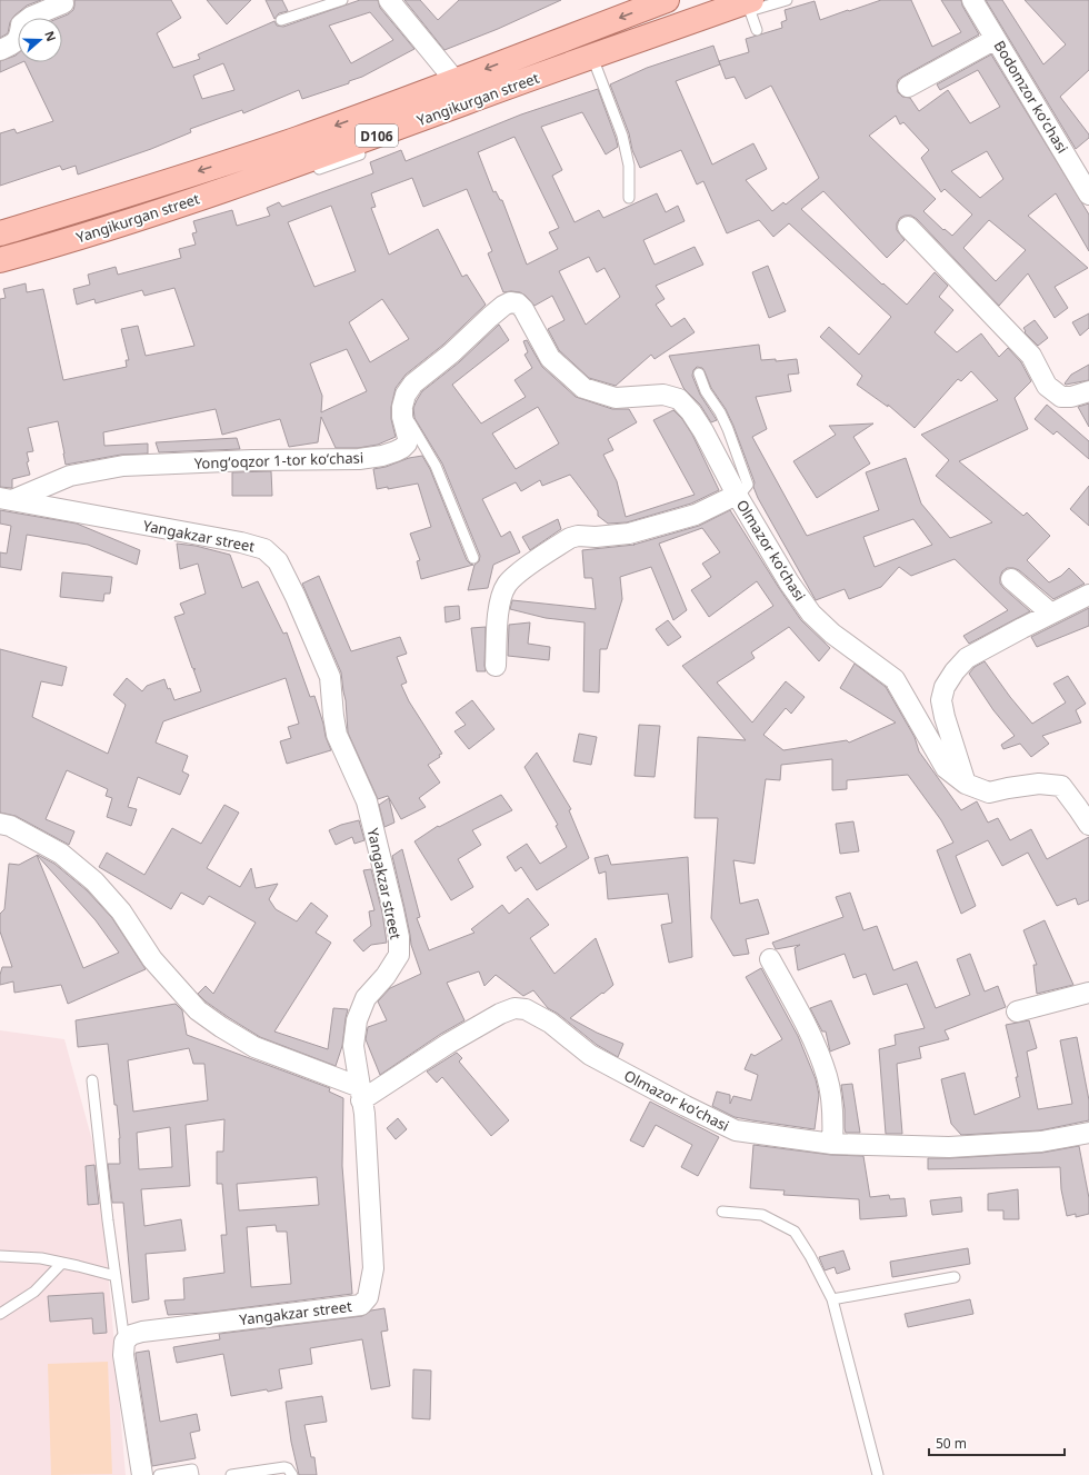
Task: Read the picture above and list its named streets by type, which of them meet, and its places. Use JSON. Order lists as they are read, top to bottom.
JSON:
{
  "streets": {
    "main road": ["Yangikurgan street", "D106"],
    "street": [
      "Bodomzor koʻchasi",
      "Yongʻoqzor 1-tor koʻchasi",
      "Yangakzar street",
      "Olmazor koʻchasi"
    ]
  },
  "crossings": [
    ["Yongʻoqzor 1-tor koʻchasi", "Yangakzar street"],
    ["Yangakzar street", "Olmazor koʻchasi"]
  ],
  "scale_bar": "50 m",
  "north": "right"
}
